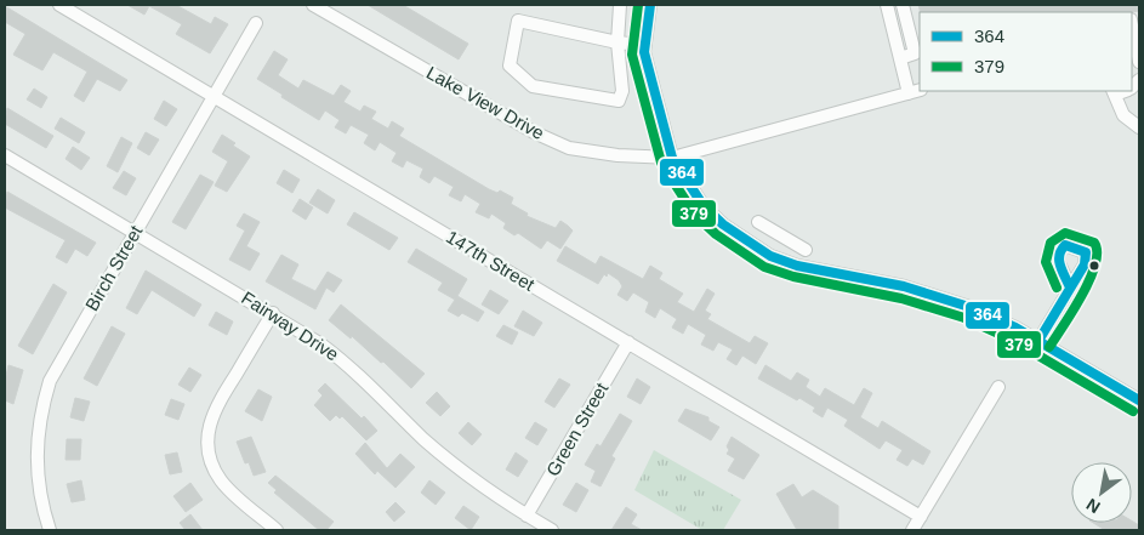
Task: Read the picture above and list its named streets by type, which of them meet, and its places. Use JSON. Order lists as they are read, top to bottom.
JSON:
{
  "streets": {
    "street": [
      "Lake View Drive",
      "147th Street",
      "Birch Street",
      "Fairway Drive",
      "Green Street"
    ]
  },
  "crossings": [
    ["147th Street", "Birch Street"],
    ["147th Street", "Green Street"],
    ["Birch Street", "Fairway Drive"],
    ["Fairway Drive", "Green Street"]
  ],
  "lines": ["transit line 364", "transit line 379"],
  "legend": ["364", "379"],
  "north": "bottom left"
}
